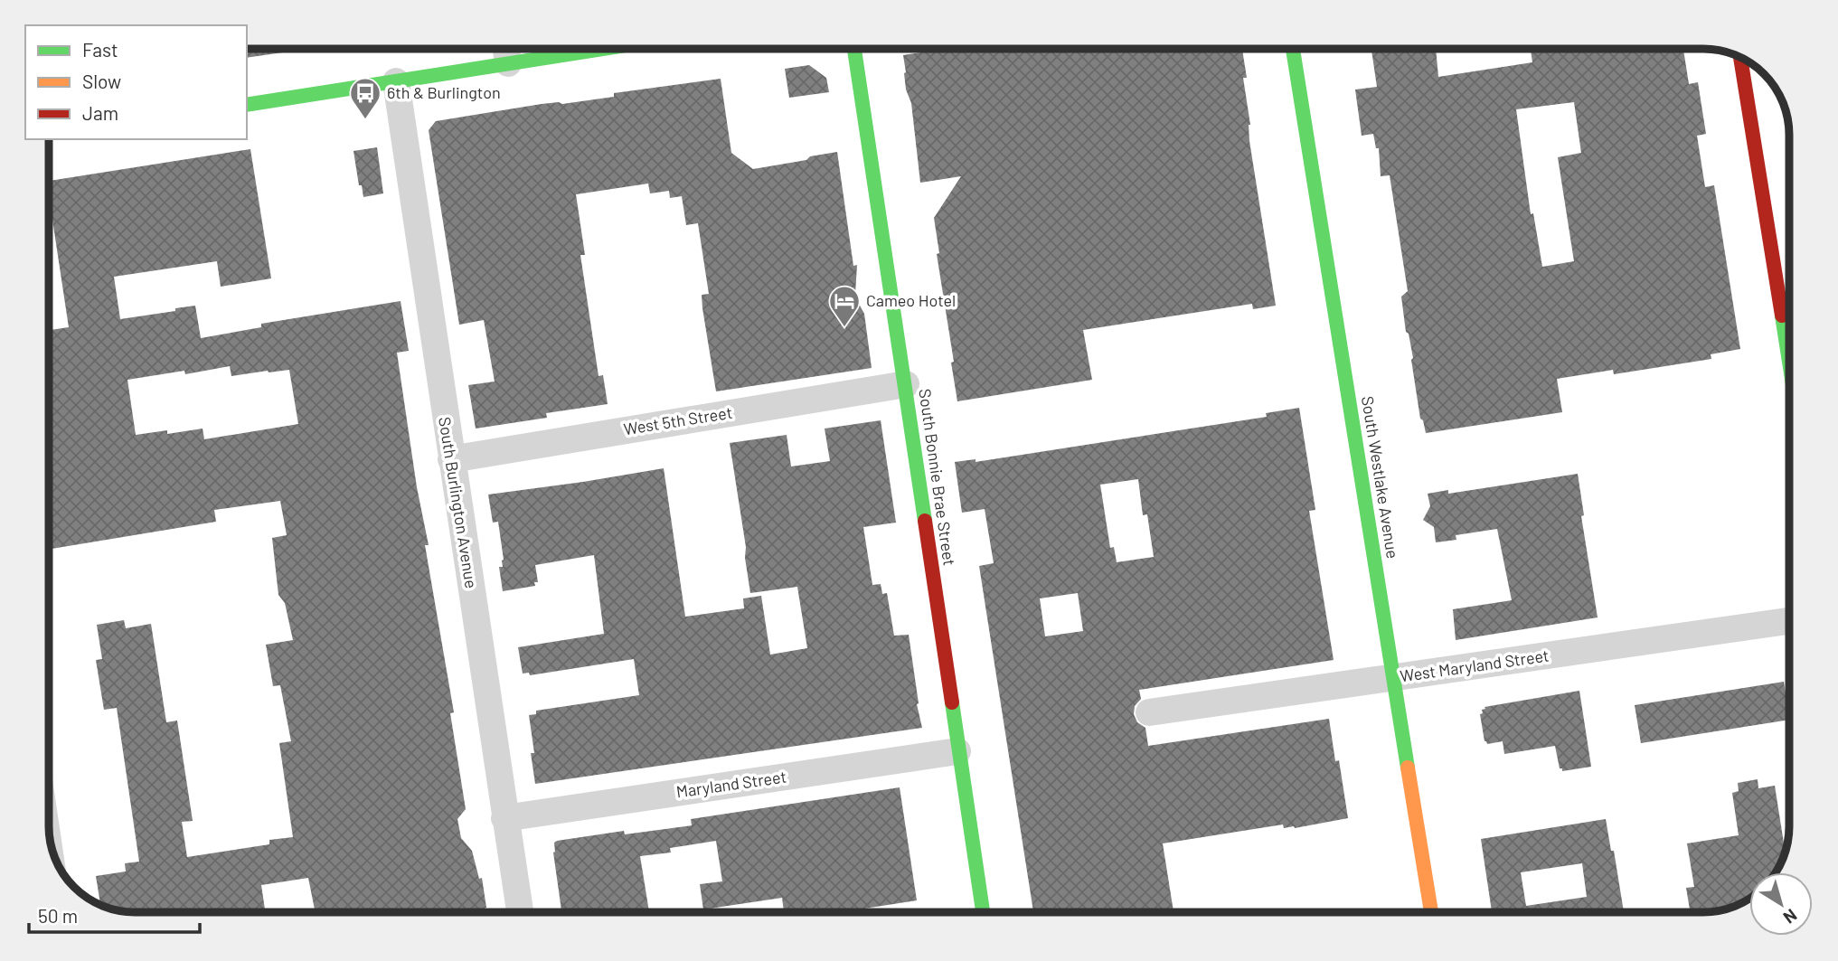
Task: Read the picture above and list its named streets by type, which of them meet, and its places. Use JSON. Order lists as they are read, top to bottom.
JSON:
{
  "streets": {
    "street": [
      "West 5th Street",
      "South Bonnie Brae Street",
      "South Westlake Avenue",
      "South Burlington Avenue",
      "West Maryland Street",
      "Maryland Street"
    ]
  },
  "crossings": [
    ["West 5th Street", "South Bonnie Brae Street"],
    ["West 5th Street", "South Burlington Avenue"],
    ["South Bonnie Brae Street", "Maryland Street"],
    ["South Westlake Avenue", "West Maryland Street"],
    ["South Burlington Avenue", "Maryland Street"]
  ],
  "places": {
    "bus stop": ["6th & Burlington"],
    "hotel": ["Cameo Hotel"]
  },
  "legend": ["Fast", "Slow", "Jam"],
  "scale_bar": "50 m",
  "north": "bottom right"
}
